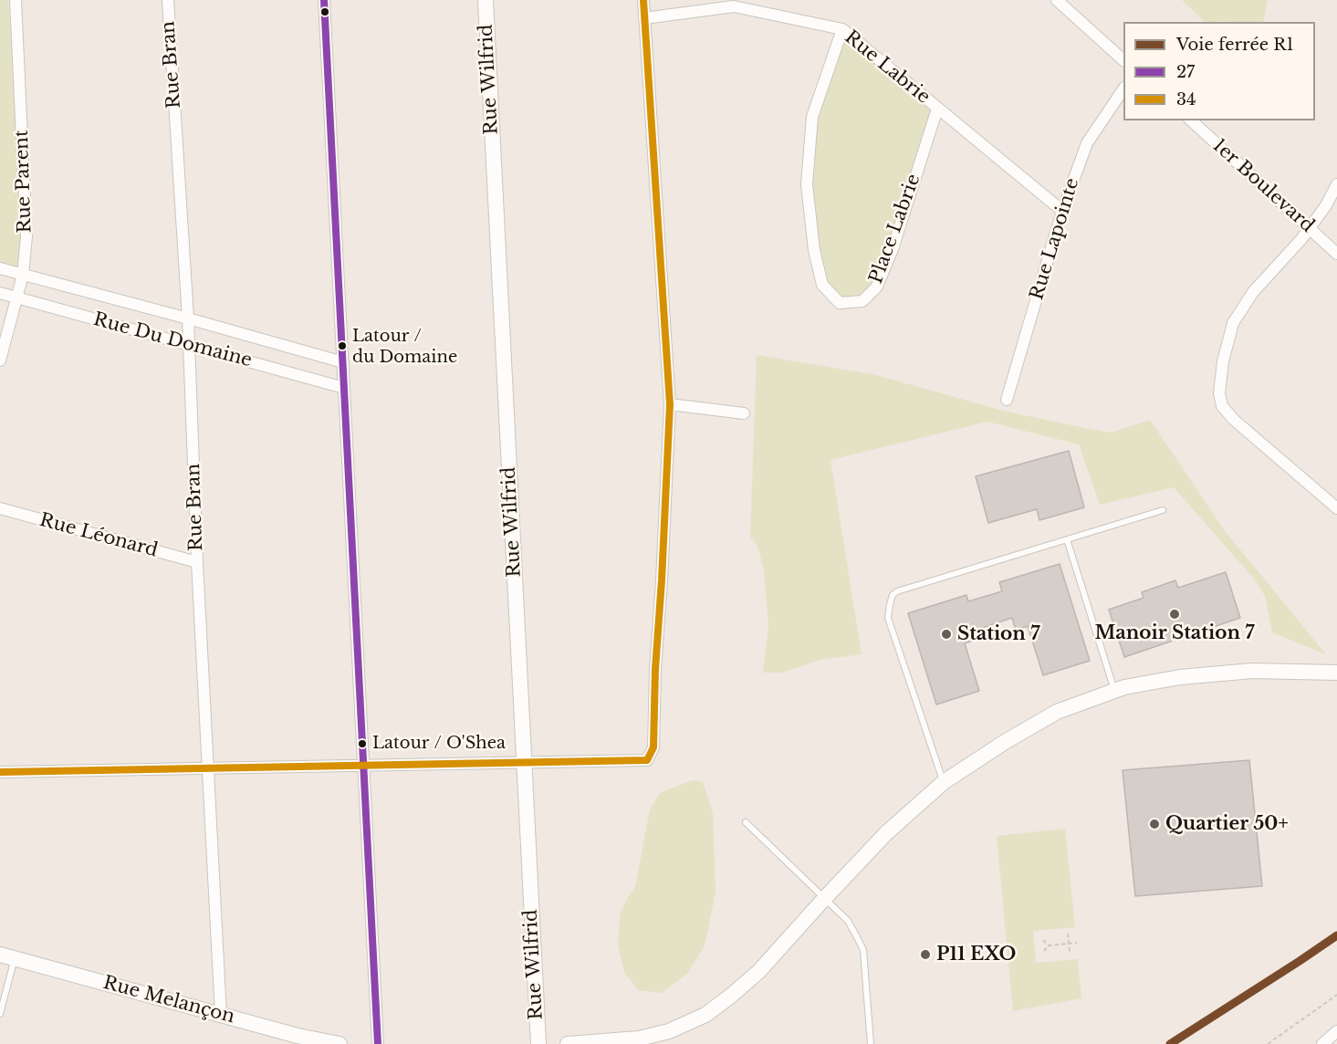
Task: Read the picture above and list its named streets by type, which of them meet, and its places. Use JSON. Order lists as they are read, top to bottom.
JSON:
{
  "streets": {
    "street": [
      "Rue Bran",
      "Rue Labrie",
      "Rue Wilfrid",
      "Rue Parent",
      "1er Boulevard",
      "Place Labrie",
      "Rue Lapointe",
      "Rue Du Domaine",
      "Rue Léonard",
      "Rue Melançon"
    ]
  },
  "crossings": [
    ["Rue Bran", "Rue Du Domaine"],
    ["Rue Bran", "Rue Léonard"],
    ["Rue Bran", "Rue Melançon"],
    ["Rue Labrie", "Place Labrie"],
    ["Rue Labrie", "Rue Lapointe"],
    ["Rue Parent", "Rue Du Domaine"]
  ],
  "places": [
    "Latour / du Domaine",
    "Manoir Station 7",
    "Station 7",
    "Latour / O'Shea",
    "Quartier 50+",
    "P11 EXO"
  ],
  "lines": ["transit line 27", "transit line 34", "rail line R1"],
  "legend": ["Voie ferrée R1", "27", "34"]
}
